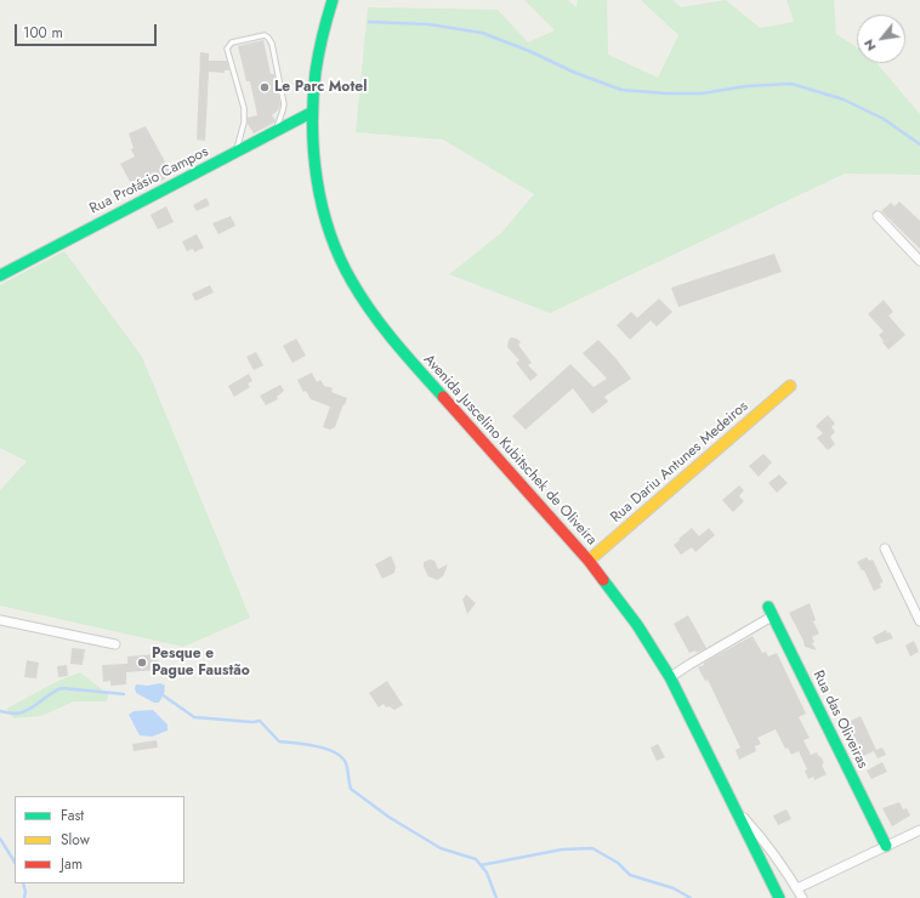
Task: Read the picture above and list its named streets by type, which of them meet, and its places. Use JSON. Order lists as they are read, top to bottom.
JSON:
{
  "streets": {
    "main road": [
      "Rua Protásio Campos",
      "Avenida Juscelino Kubitschek de Oliveira",
      "Rua Dariu Antunes Medeiros",
      "Rua das Oliveiras"
    ]
  },
  "crossings": [
    ["Rua Protásio Campos", "Avenida Juscelino Kubitschek de Oliveira"],
    ["Avenida Juscelino Kubitschek de Oliveira", "Rua Dariu Antunes Medeiros"]
  ],
  "places": ["Le Parc Motel", "Pesque e Pague Faustão"],
  "legend": ["Fast", "Slow", "Jam"],
  "scale_bar": "100 m",
  "north": "bottom left"
}
